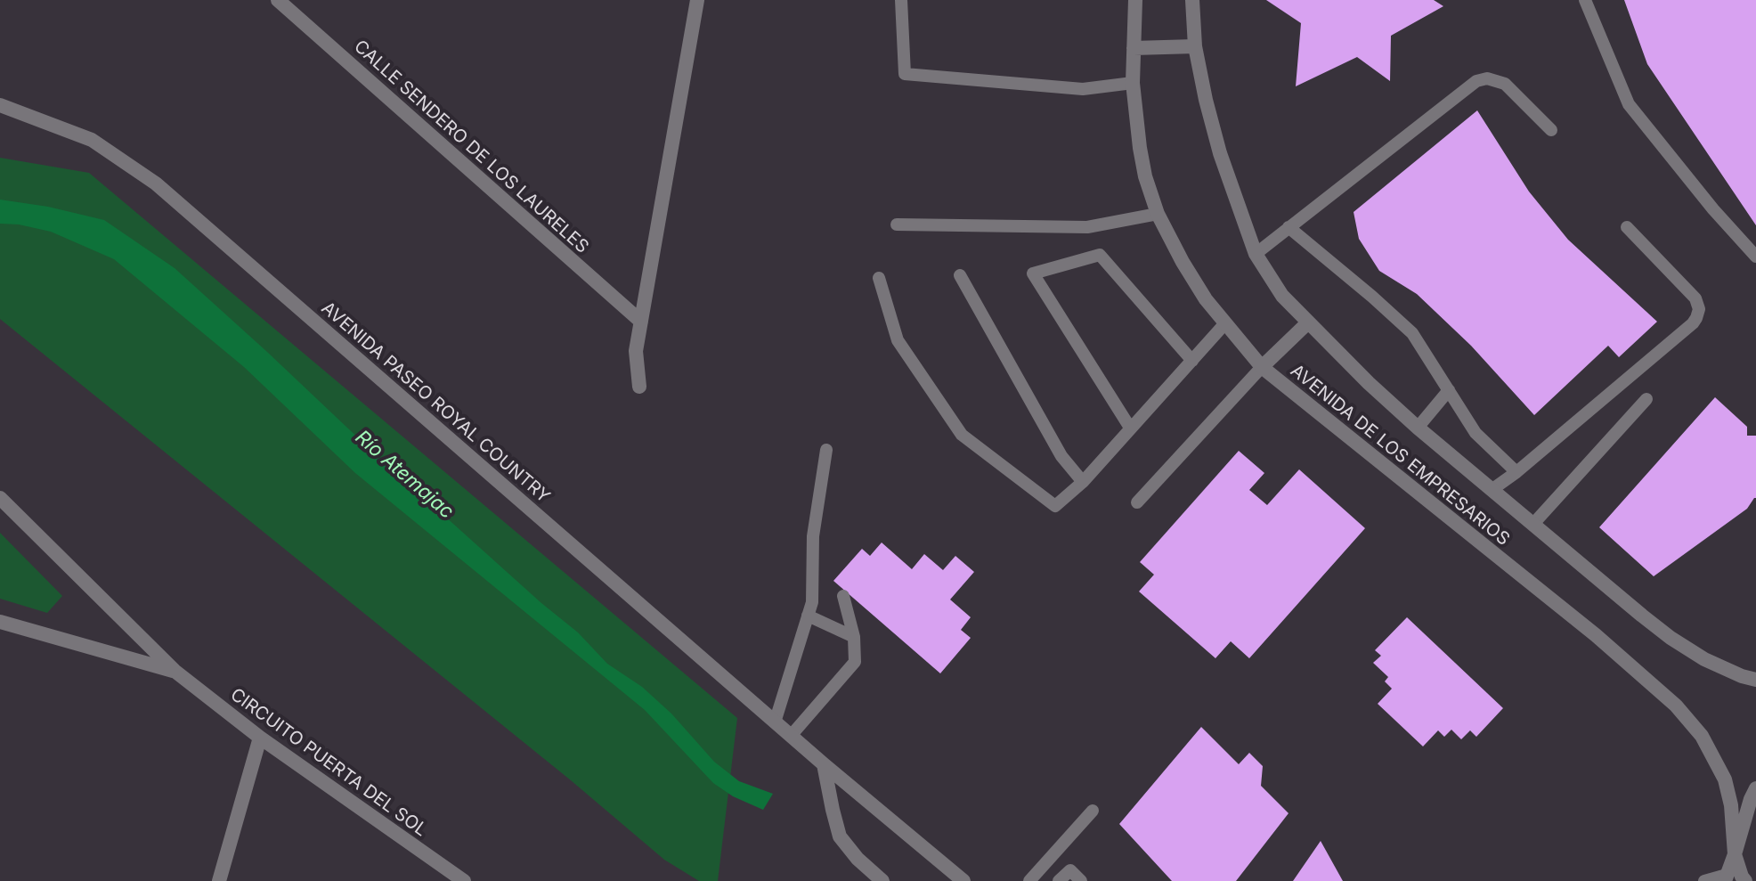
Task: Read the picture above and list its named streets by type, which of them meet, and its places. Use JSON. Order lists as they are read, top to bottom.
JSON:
{
  "streets": {
    "street": [
      "CALLE SENDERO DE LOS LAURELES",
      "AVENIDA PASEO ROYAL COUNTRY",
      "AVENIDA DE LOS EMPRESARIOS",
      "CIRCUITO PUERTA DEL SOL"
    ]
  },
  "water": ["Río Atemajac"]
}
